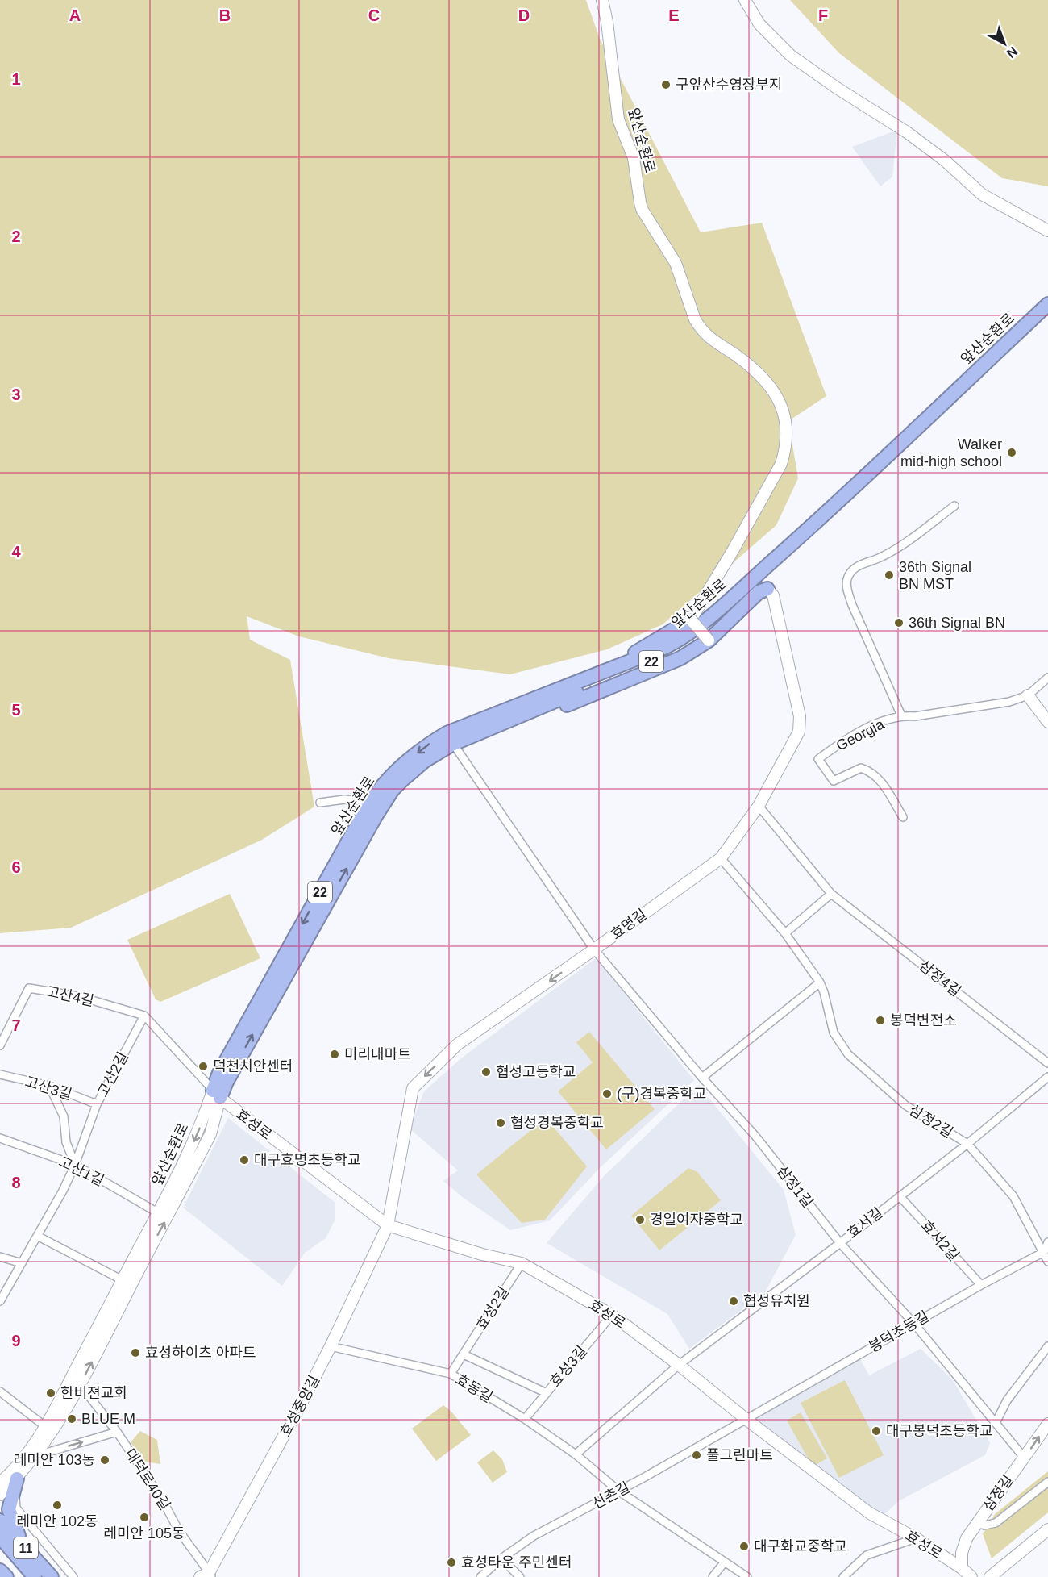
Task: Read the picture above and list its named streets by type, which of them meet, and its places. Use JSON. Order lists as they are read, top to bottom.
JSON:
{
  "streets": {
    "highway": ["앞산순환로", "22", "11"],
    "street": [
      "Georgia",
      "효명길",
      "삼정4길",
      "고산4길",
      "고산2길",
      "고산3길",
      "삼정2길",
      "효성로",
      "고산1길",
      "삼정1길",
      "효서길",
      "효서2길",
      "효성2길",
      "봉덕초등길",
      "효성3길",
      "효동길",
      "효성중앙길",
      "대덕로40길",
      "삼정길",
      "신촌길"
    ]
  },
  "crossings": [
    ["앞산순환로", "효성로"],
    ["앞산순환로", "고산1길"],
    ["앞산순환로", "삼정1길"],
    ["앞산순환로", "대덕로40길"],
    ["효명길", "삼정4길"],
    ["효명길", "삼정2길"],
    ["효명길", "효성로"],
    ["효명길", "삼정1길"],
    ["효명길", "효성중앙길"],
    ["고산4길", "고산2길"],
    ["고산2길", "고산3길"],
    ["고산2길", "고산1길"],
    ["삼정2길", "효서길"],
    ["삼정2길", "봉덕초등길"],
    ["효성로", "효서길"],
    ["효성로", "효성2길"],
    ["효성로", "봉덕초등길"],
    ["효성로", "효성3길"],
    ["효성로", "효성중앙길"],
    ["효성로", "삼정길"],
    ["효성로", "신촌길"],
    ["삼정1길", "효서길"],
    ["삼정1길", "봉덕초등길"],
    ["삼정1길", "삼정길"],
    ["효서길", "효서2길"],
    ["효서2길", "봉덕초등길"],
    ["효성2길", "효동길"],
    ["봉덕초등길", "신촌길"],
    ["효성3길", "효동길"],
    ["효동길", "효성중앙길"],
    ["효동길", "신촌길"],
    ["효성중앙길", "대덕로40길"]
  ],
  "one_way": ["효명길"],
  "places": [
    "구앞산수영장부지",
    "Walker mid-high school",
    "36th Signal BN MST",
    "36th Signal BN",
    "봉덕변전소",
    "미리내마트",
    "덕천치안센터",
    "협성고등학교",
    "(구)경복중학교",
    "협성경복중학교",
    "대구효명초등학교",
    "경일여자중학교",
    "협성유치원",
    "효성하이츠 아파트",
    "한비젼교회",
    "BLUE M",
    "대구봉덕초등학교",
    "풀그린마트",
    "레미안 103동",
    "레미안 102동",
    "레미안 105동",
    "대구화교중학교",
    "효성타운 주민센터"
  ],
  "north": "bottom right",
  "grid": {
    "columns": [
      "A",
      "B",
      "C",
      "D",
      "E",
      "F"
    ],
    "rows": [
      "1",
      "2",
      "3",
      "4",
      "5",
      "6",
      "7",
      "8",
      "9"
    ]
  }
}
